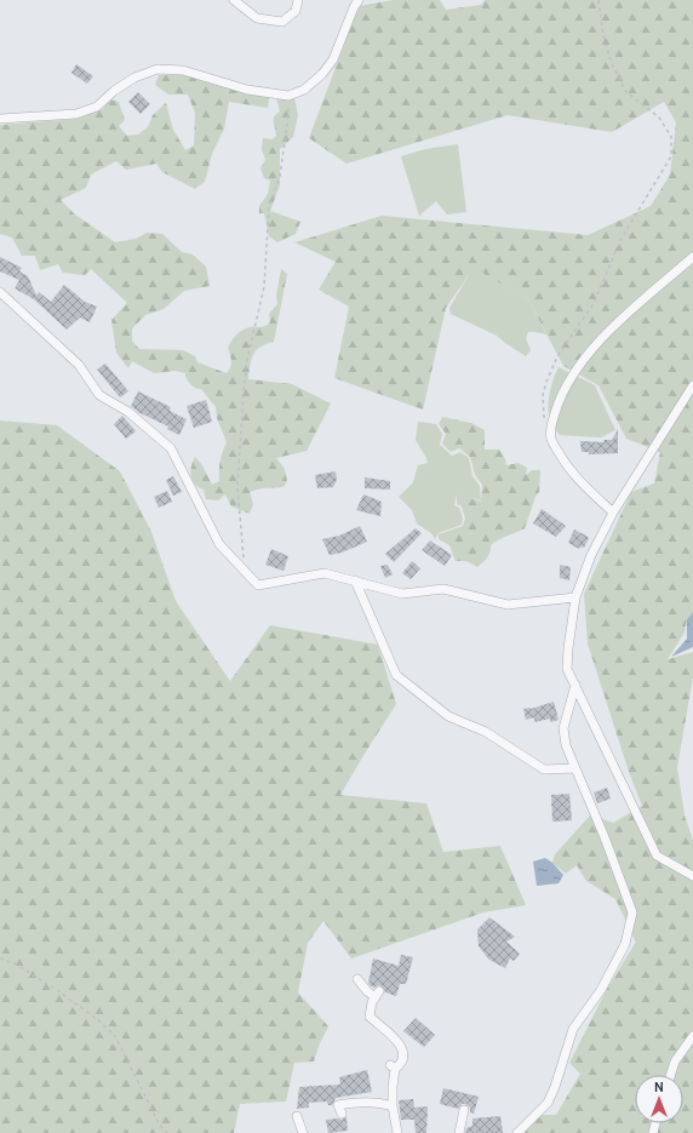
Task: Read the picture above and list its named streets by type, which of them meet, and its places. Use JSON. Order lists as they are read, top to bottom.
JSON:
{
  "north": "top"
}
